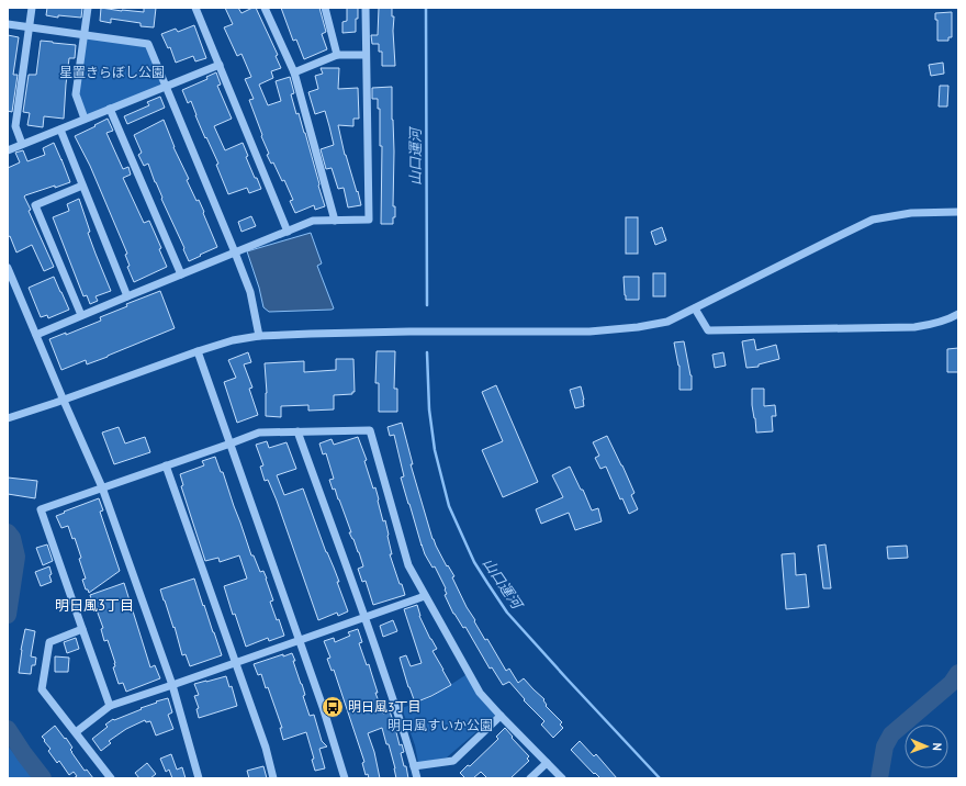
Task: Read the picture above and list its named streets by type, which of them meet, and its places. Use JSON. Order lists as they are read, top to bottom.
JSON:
{
  "districts": ["明日風3丁目"],
  "water": ["山口運河"],
  "parks": ["星置きらぼし公園", "明日風すいか公園"],
  "places": {
    "bus stop": ["明日風3丁目"]
  },
  "north": "right"
}
